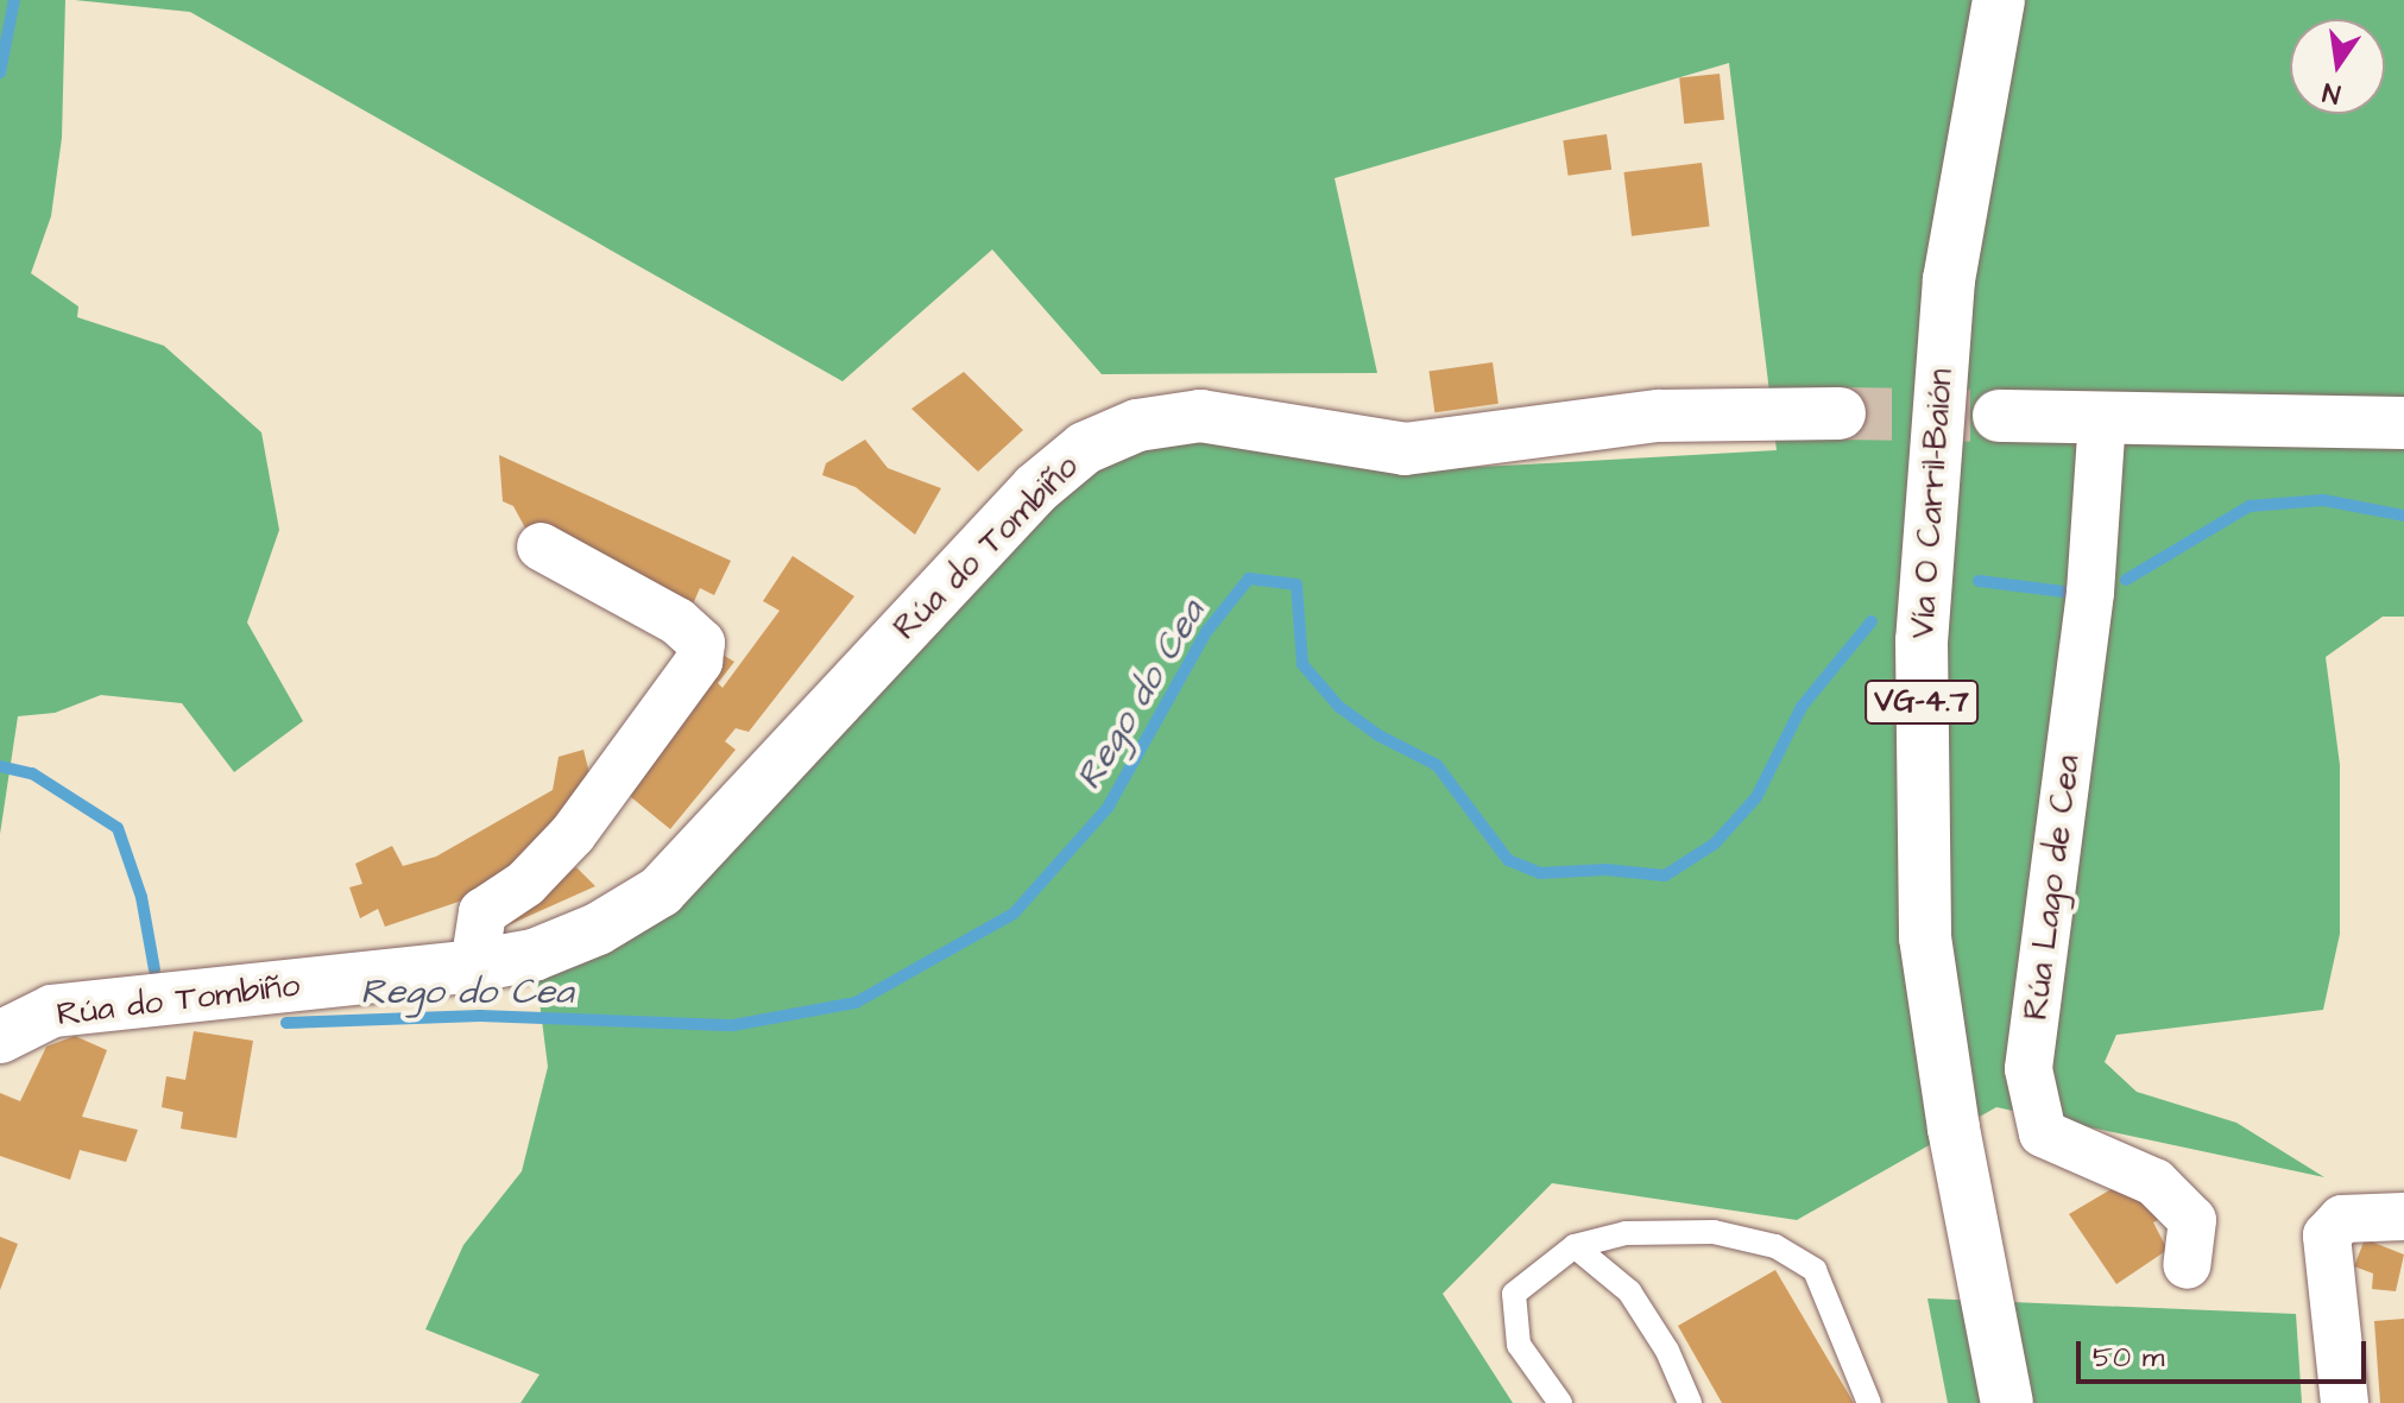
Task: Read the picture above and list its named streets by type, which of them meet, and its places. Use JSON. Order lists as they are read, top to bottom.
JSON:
{
  "streets": {
    "main road": ["Vía O Carril-Baión", "Rúa do Tombiño", "VG-4.7"],
    "street": ["Rúa Lago de Cea"]
  },
  "water": ["Rego do Cea"],
  "scale_bar": "50 m",
  "north": "bottom"
}
